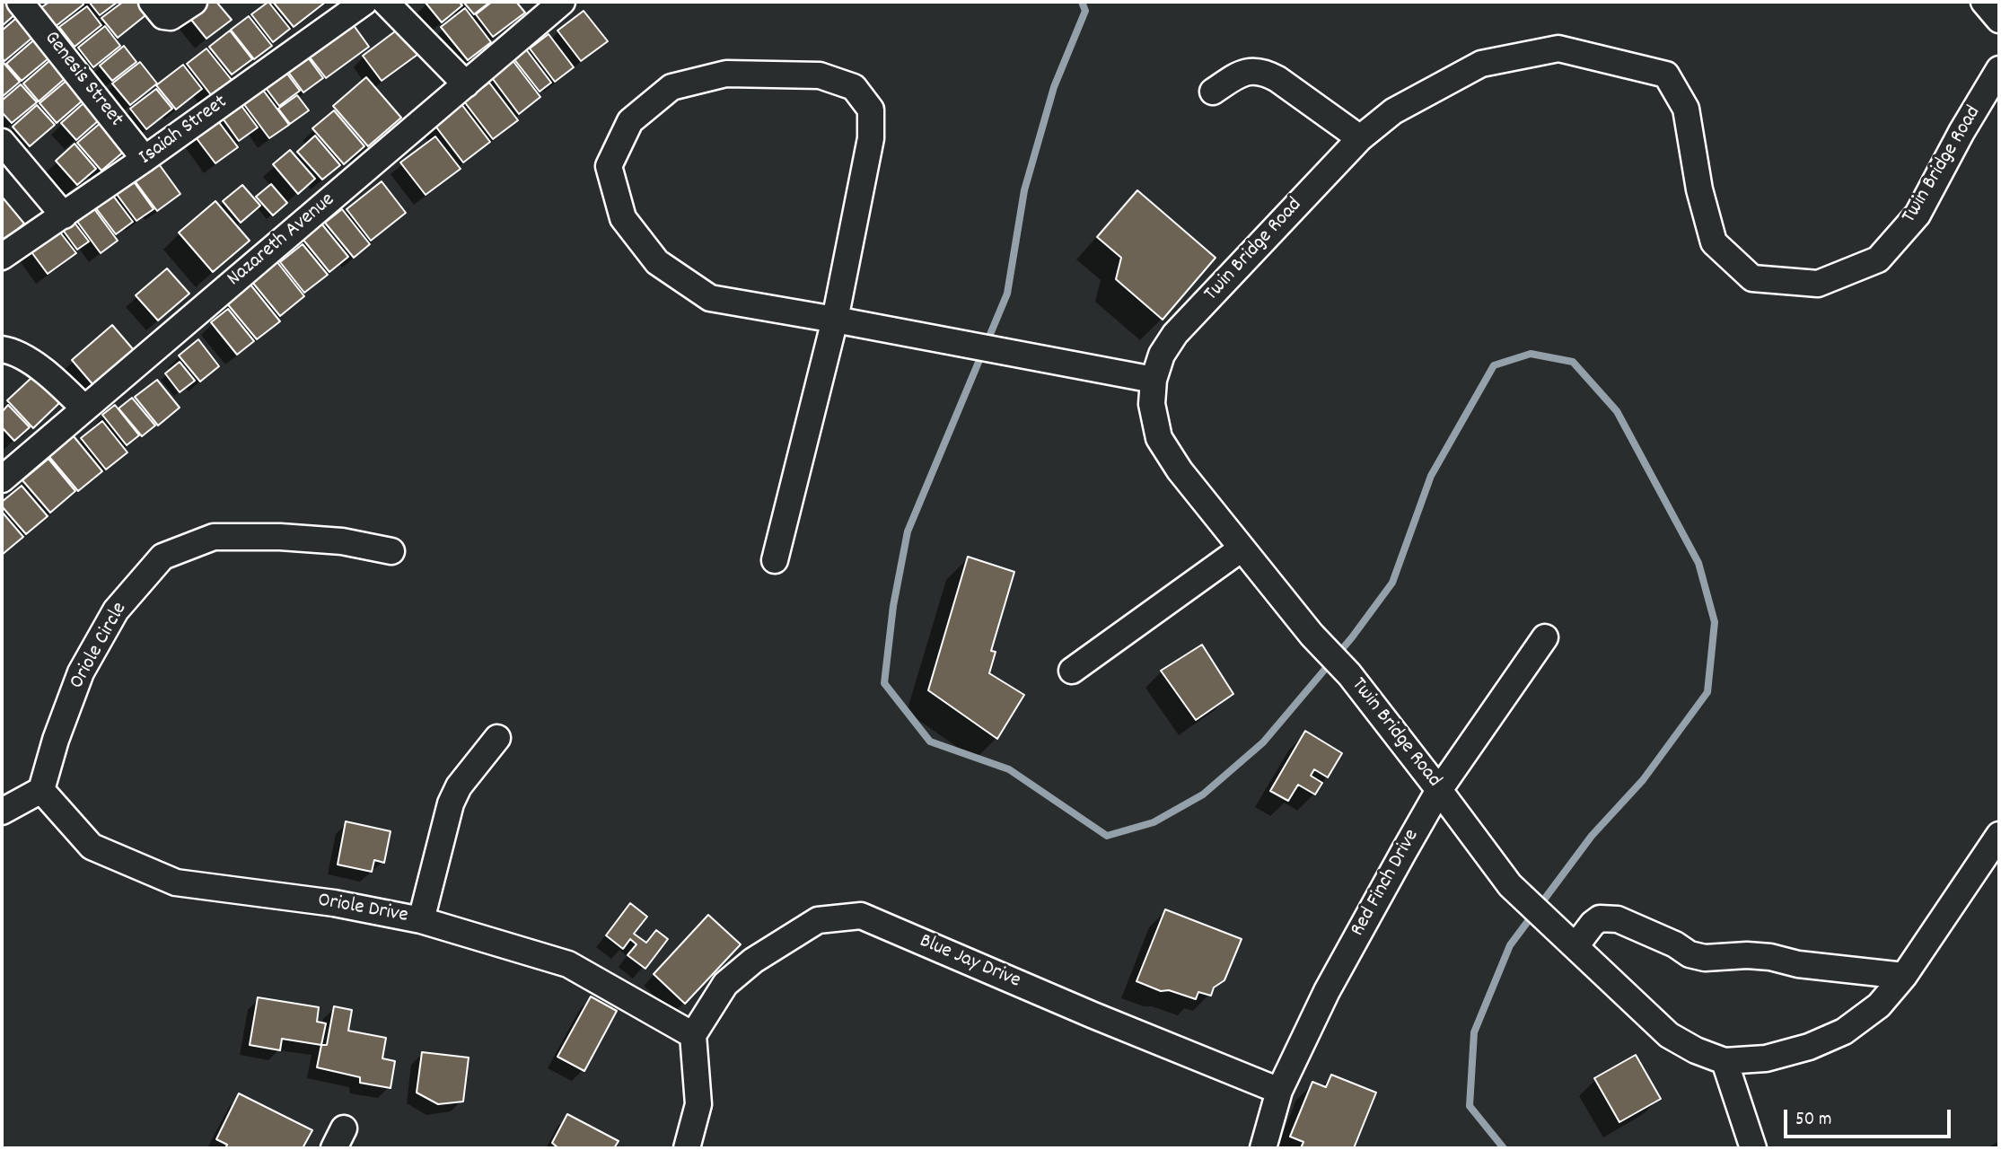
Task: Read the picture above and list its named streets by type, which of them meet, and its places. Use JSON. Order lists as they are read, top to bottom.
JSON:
{
  "streets": {
    "street": [
      "Genesis Street",
      "Isaiah Street",
      "Twin Bridge Road",
      "Nazareth Avenue",
      "Oriole Circle",
      "Red Finch Drive",
      "Oriole Drive",
      "Blue Jay Drive"
    ]
  },
  "crossings": [
    ["Genesis Street", "Isaiah Street"],
    ["Twin Bridge Road", "Red Finch Drive"],
    ["Oriole Circle", "Oriole Drive"],
    ["Red Finch Drive", "Blue Jay Drive"],
    ["Oriole Drive", "Blue Jay Drive"]
  ],
  "scale_bar": "50 m"
}
